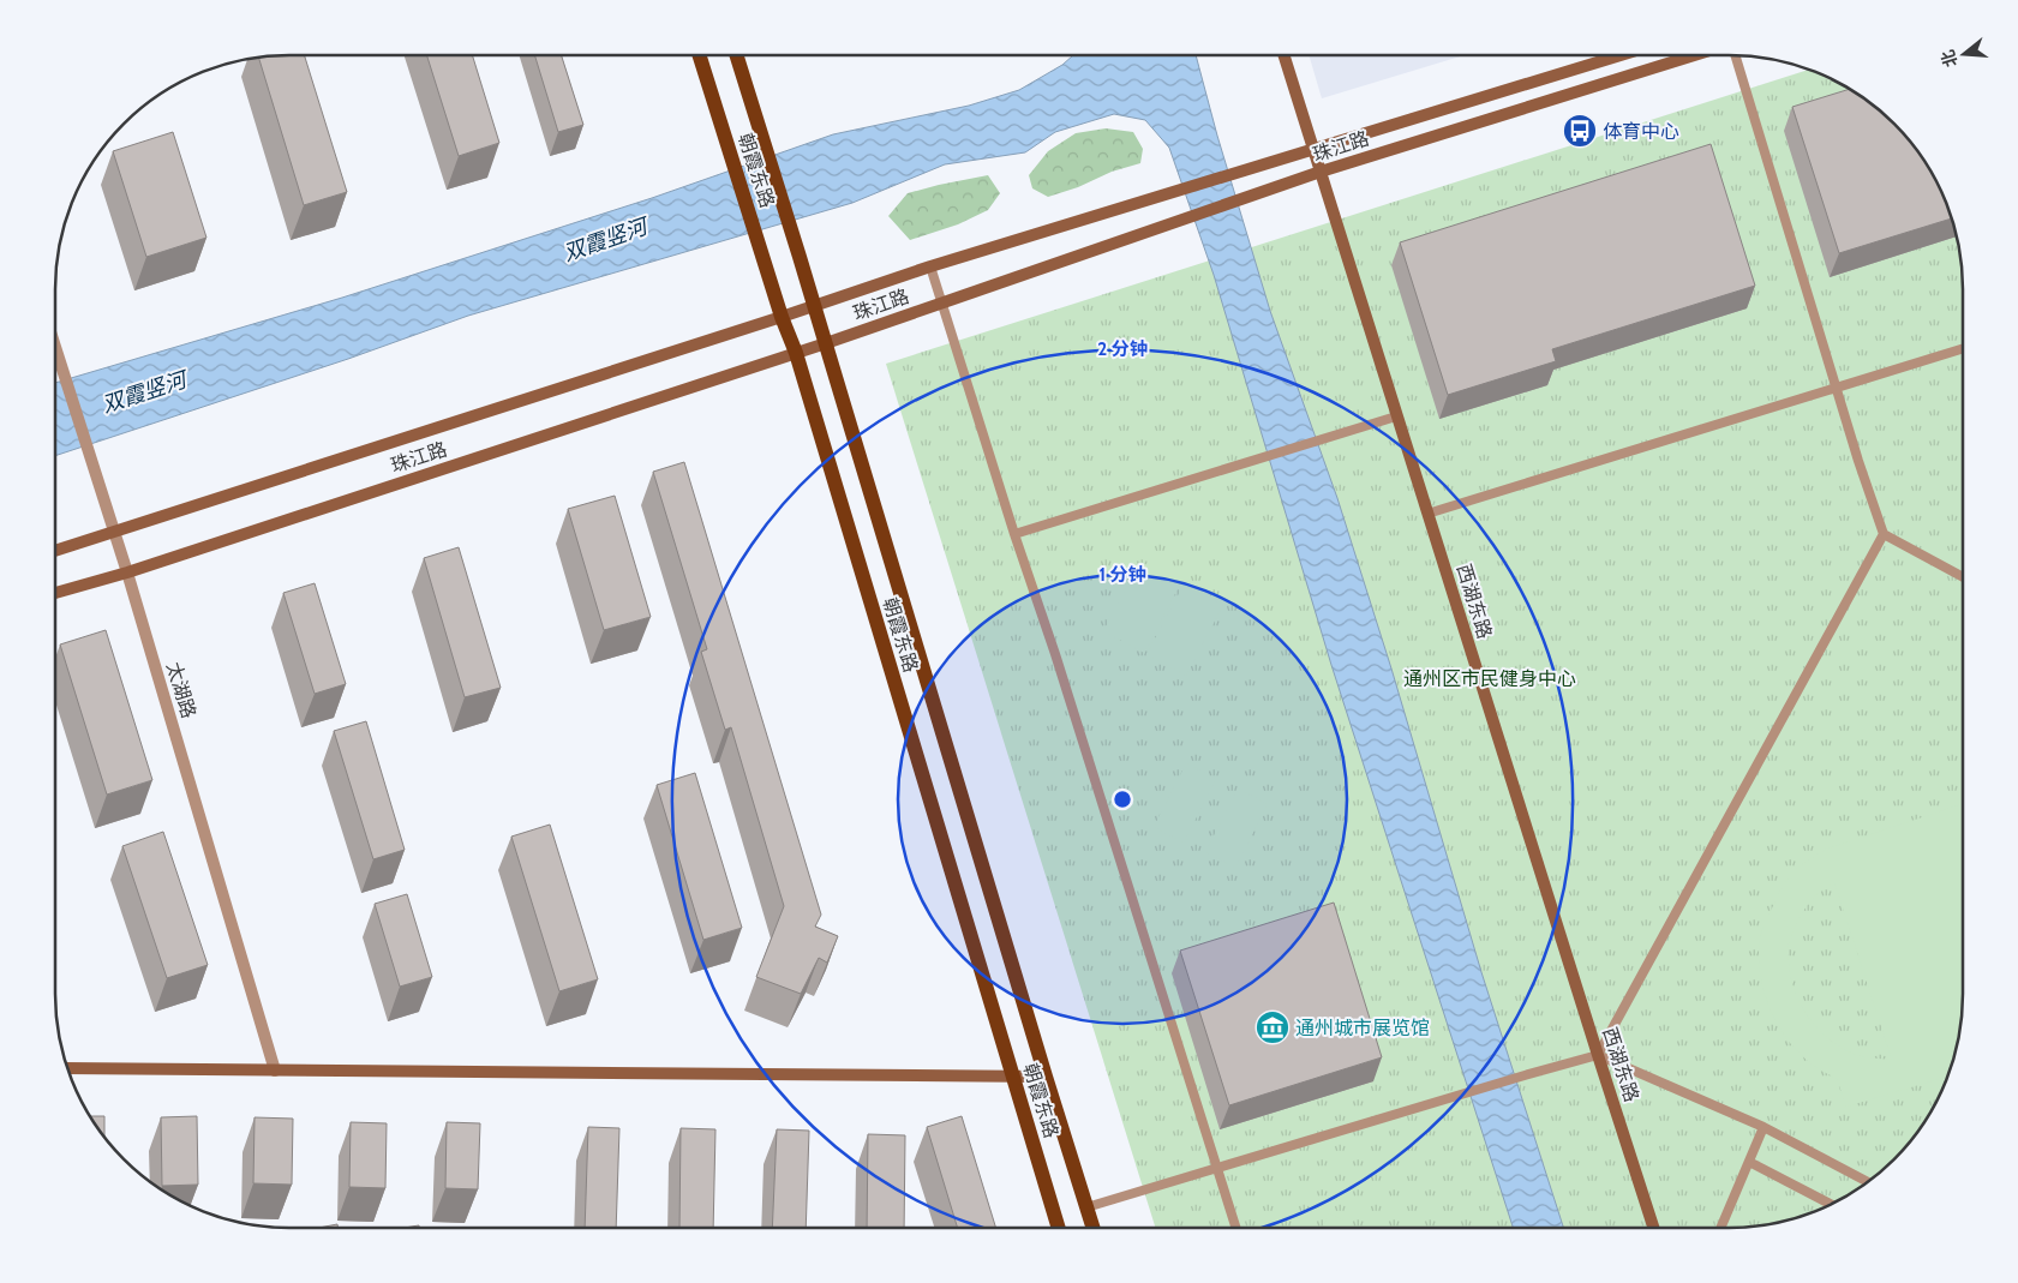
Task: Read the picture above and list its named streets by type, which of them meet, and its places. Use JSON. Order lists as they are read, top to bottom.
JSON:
{
  "streets": {
    "main road": ["朝霞东路"],
    "street": ["珠江路", "西湖东路", "太湖路"]
  },
  "crossings": [
    ["珠江路", "朝霞东路"],
    ["珠江路", "西湖东路"],
    ["珠江路", "太湖路"]
  ],
  "water": ["双霞竖河"],
  "parks": ["通州区市民健身中心"],
  "places": {
    "bus stop": ["体育中心"],
    "museum": ["通州城市展览馆"]
  },
  "north": "left",
  "rings": ["2 分钟", "1 分钟"]
}
